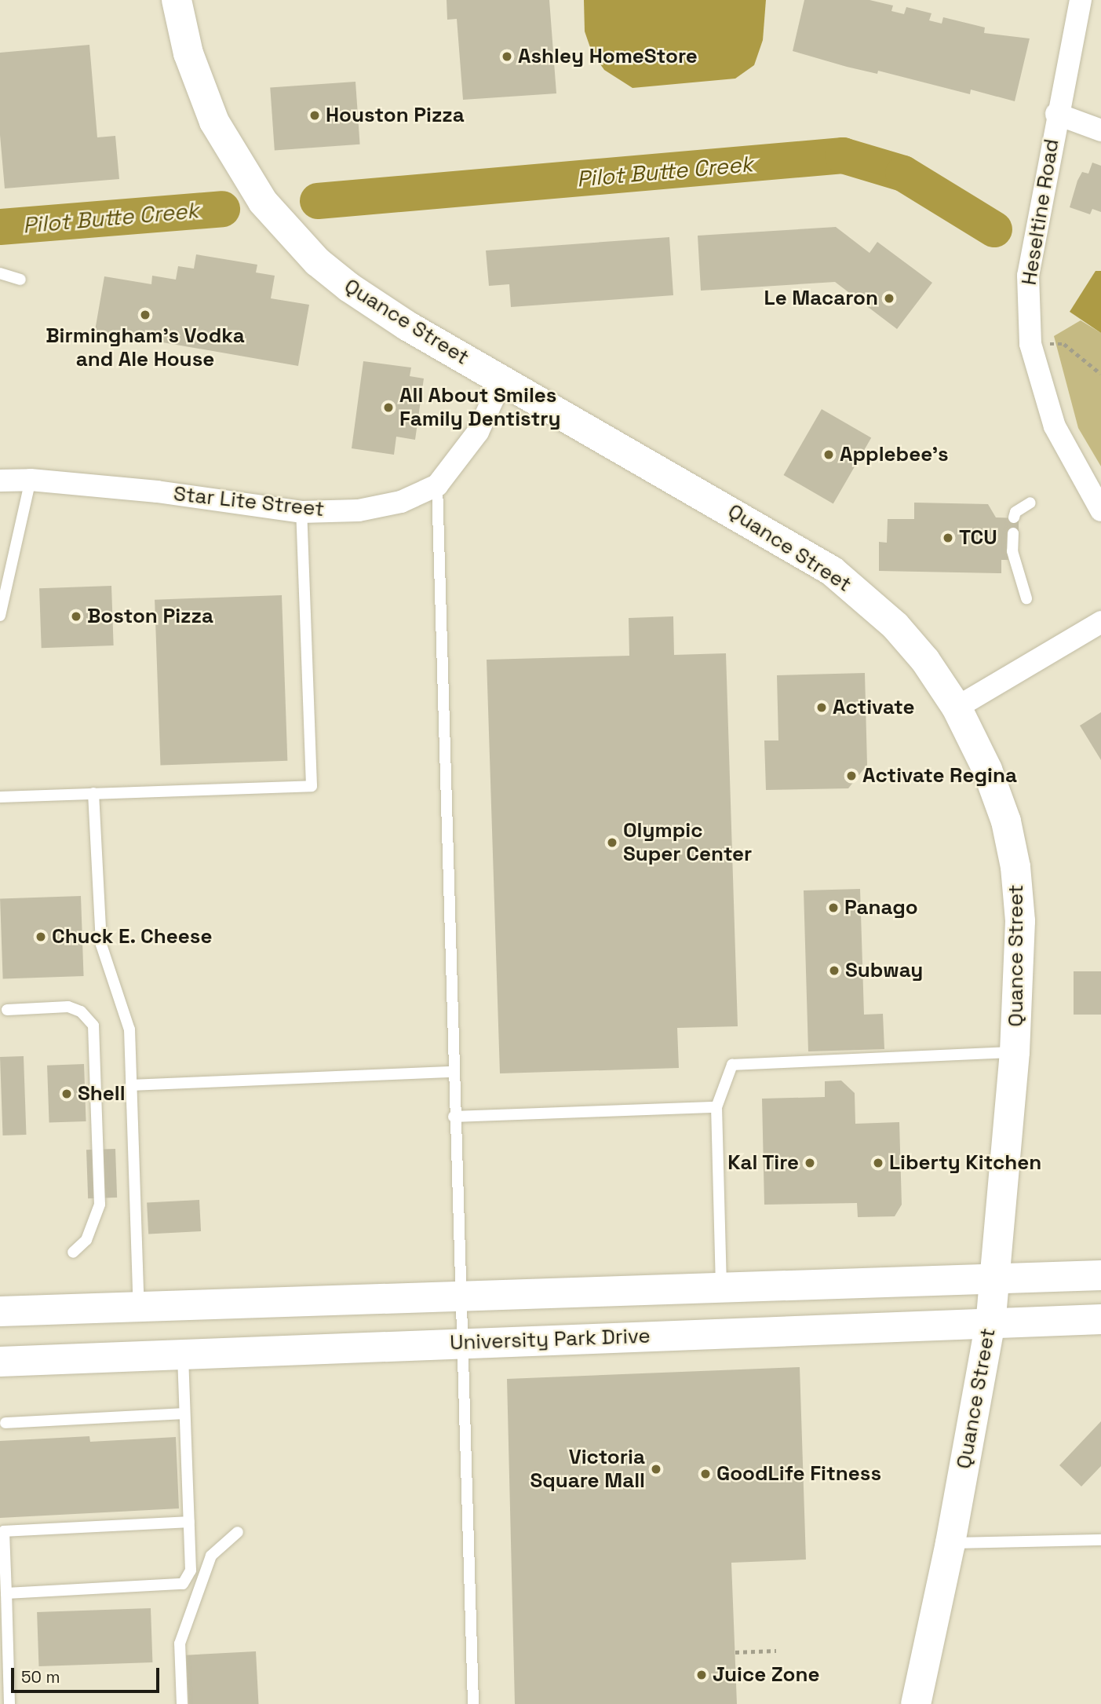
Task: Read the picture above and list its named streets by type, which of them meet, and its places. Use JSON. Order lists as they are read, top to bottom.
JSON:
{
  "streets": {
    "street": [
      "Heseltine Road",
      "Quance Street",
      "Star Lite Street",
      "University Park Drive"
    ]
  },
  "crossings": [
    ["Quance Street", "Star Lite Street"],
    ["Quance Street", "University Park Drive"]
  ],
  "water": ["Pilot Butte Creek"],
  "places": [
    "Ashley HomeStore",
    "Houston Pizza",
    "Le Macaron",
    "Birmingham's Vodka and Ale House",
    "All About Smiles Family Dentistry",
    "Applebee's",
    "TCU",
    "Boston Pizza",
    "Activate",
    "Activate Regina",
    "Olympic Super Center",
    "Panago",
    "Chuck E. Cheese",
    "Subway",
    "Shell",
    "Kal Tire",
    "Liberty Kitchen",
    "Victoria Square Mall",
    "GoodLife Fitness",
    "Juice Zone"
  ],
  "scale_bar": "50 m"
}
